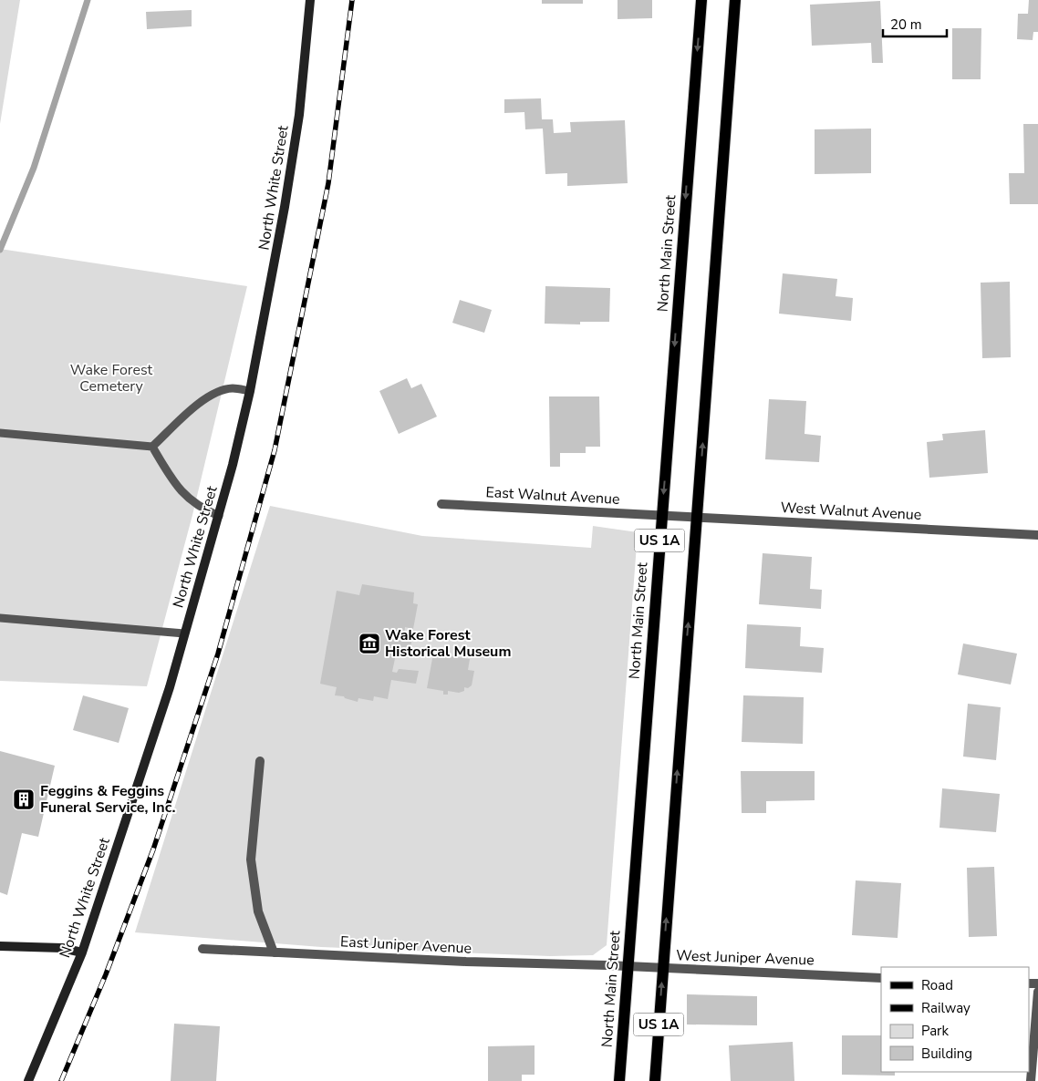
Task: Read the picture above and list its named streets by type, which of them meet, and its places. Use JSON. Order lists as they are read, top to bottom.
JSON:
{
  "streets": {
    "main road": ["North White Street", "North Main Street", "US 1A"],
    "street": [
      "East Walnut Avenue",
      "West Walnut Avenue",
      "East Juniper Avenue",
      "West Juniper Avenue"
    ]
  },
  "crossings": [
    ["North Main Street", "East Walnut Avenue"],
    ["North Main Street", "West Walnut Avenue"],
    ["North Main Street", "West Juniper Avenue"],
    ["East Walnut Avenue", "West Walnut Avenue"],
    ["US 1A", "West Juniper Avenue"],
    ["East Juniper Avenue", "West Juniper Avenue"]
  ],
  "parks": ["Wake Forest Cemetery"],
  "places": {
    "museum": ["Wake Forest Historical Museum"],
    "building": ["Feggins & Feggins Funeral Service, Inc."]
  },
  "legend": [
    "Road",
    "Railway",
    "Park",
    "Building"
  ],
  "scale_bar": "20 m"
}
